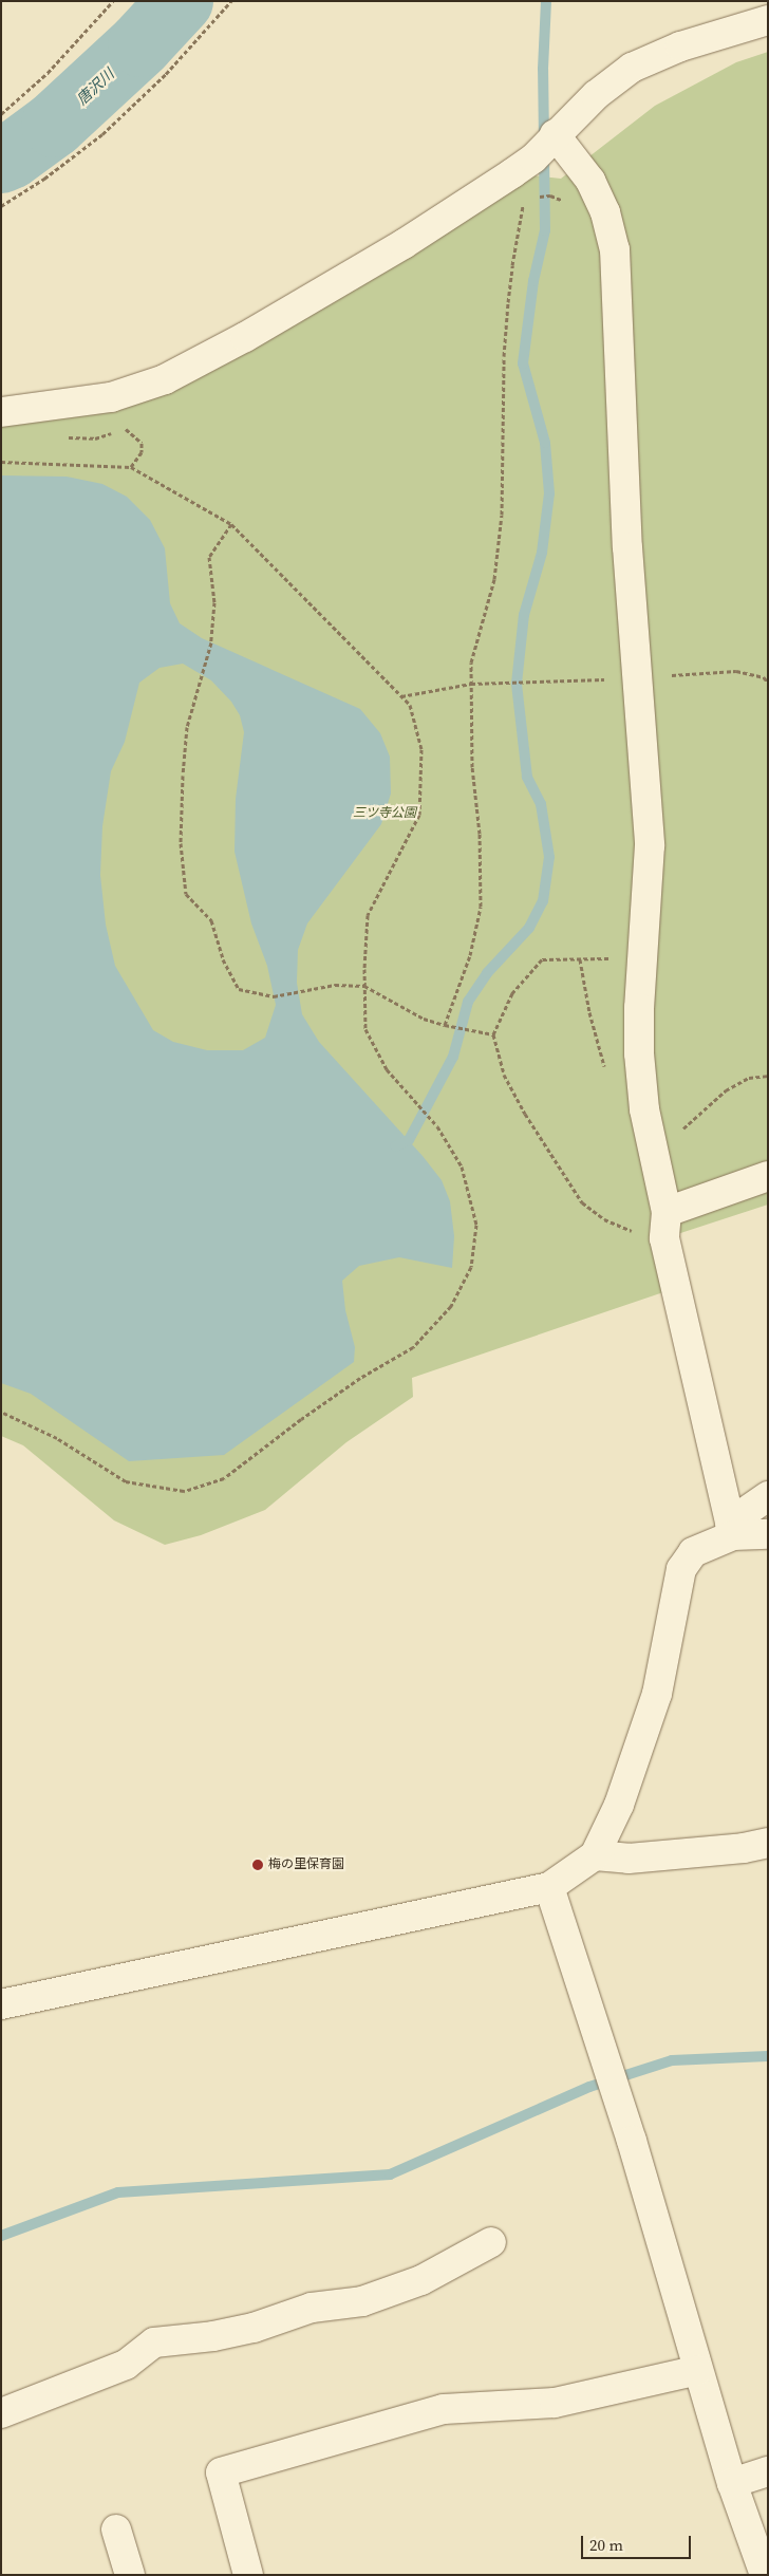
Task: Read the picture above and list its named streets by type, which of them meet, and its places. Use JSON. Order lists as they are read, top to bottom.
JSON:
{
  "water": ["唐沢川"],
  "parks": ["三ツ寺公園"],
  "places": ["梅の里保育園"],
  "scale_bar": "20 m"
}
